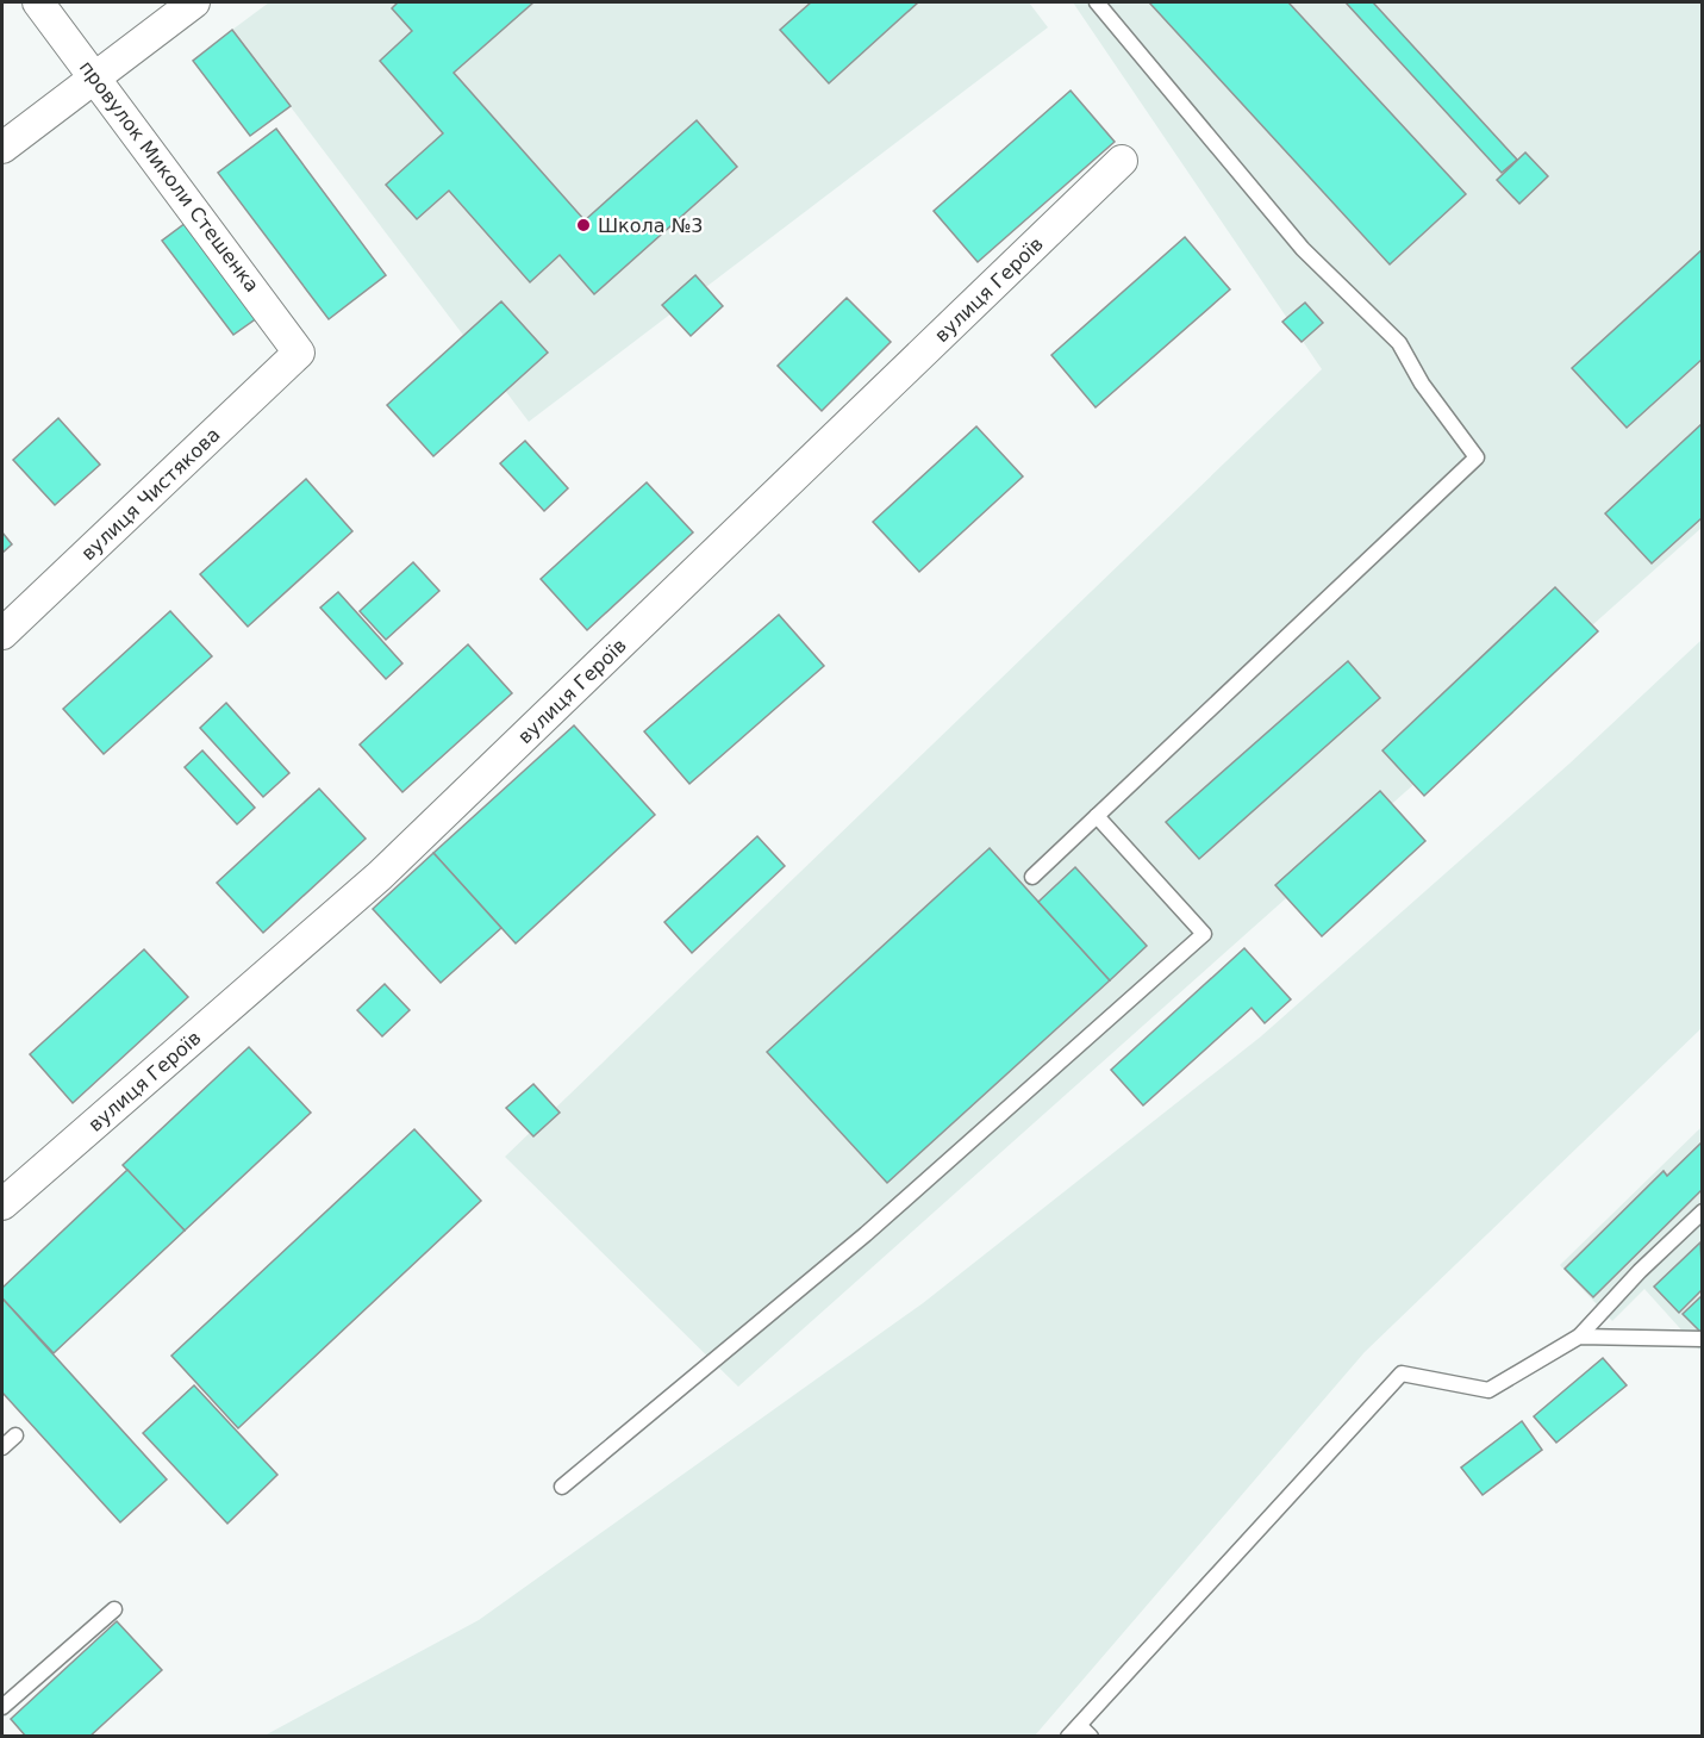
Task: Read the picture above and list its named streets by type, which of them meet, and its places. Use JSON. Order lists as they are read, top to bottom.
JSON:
{
  "streets": {
    "street": ["провулок Миколи Стешенка", "вулиця Героїв", "вулиця Чистякова"]
  },
  "crossings": [
    ["провулок Миколи Стешенка", "вулиця Чистякова"]
  ],
  "places": ["Школа №3"]
}
